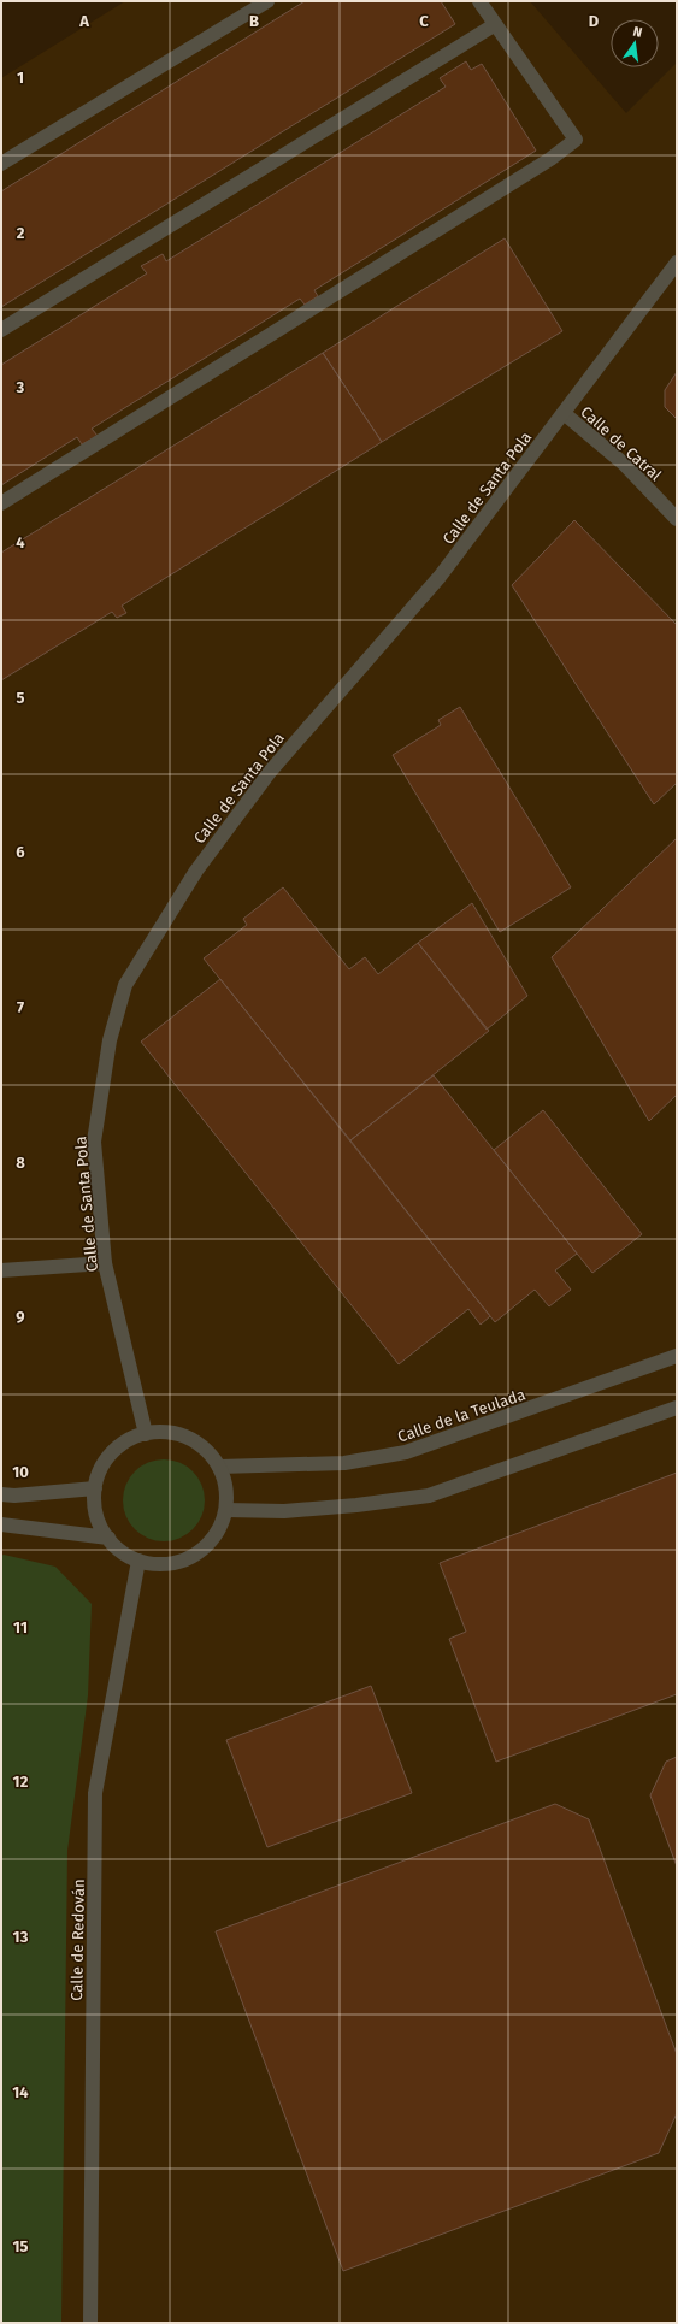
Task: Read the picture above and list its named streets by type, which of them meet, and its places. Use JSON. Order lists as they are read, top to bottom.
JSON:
{
  "streets": {
    "street": [
      "Calle de Catral",
      "Calle de Santa Pola",
      "Calle de la Teulada",
      "Calle de Redován"
    ]
  },
  "crossings": [
    ["Calle de Catral", "Calle de Santa Pola"],
    ["Calle de Santa Pola", "Calle de la Teulada"],
    ["Calle de Santa Pola", "Calle de Redován"],
    ["Calle de la Teulada", "Calle de Redován"]
  ],
  "north": "top",
  "grid": {
    "columns": [
      "A",
      "B",
      "C",
      "D"
    ],
    "rows": [
      "1",
      "2",
      "3",
      "4",
      "5",
      "6",
      "7",
      "8",
      "9",
      "10",
      "11",
      "12",
      "13",
      "14",
      "15"
    ]
  }
}
